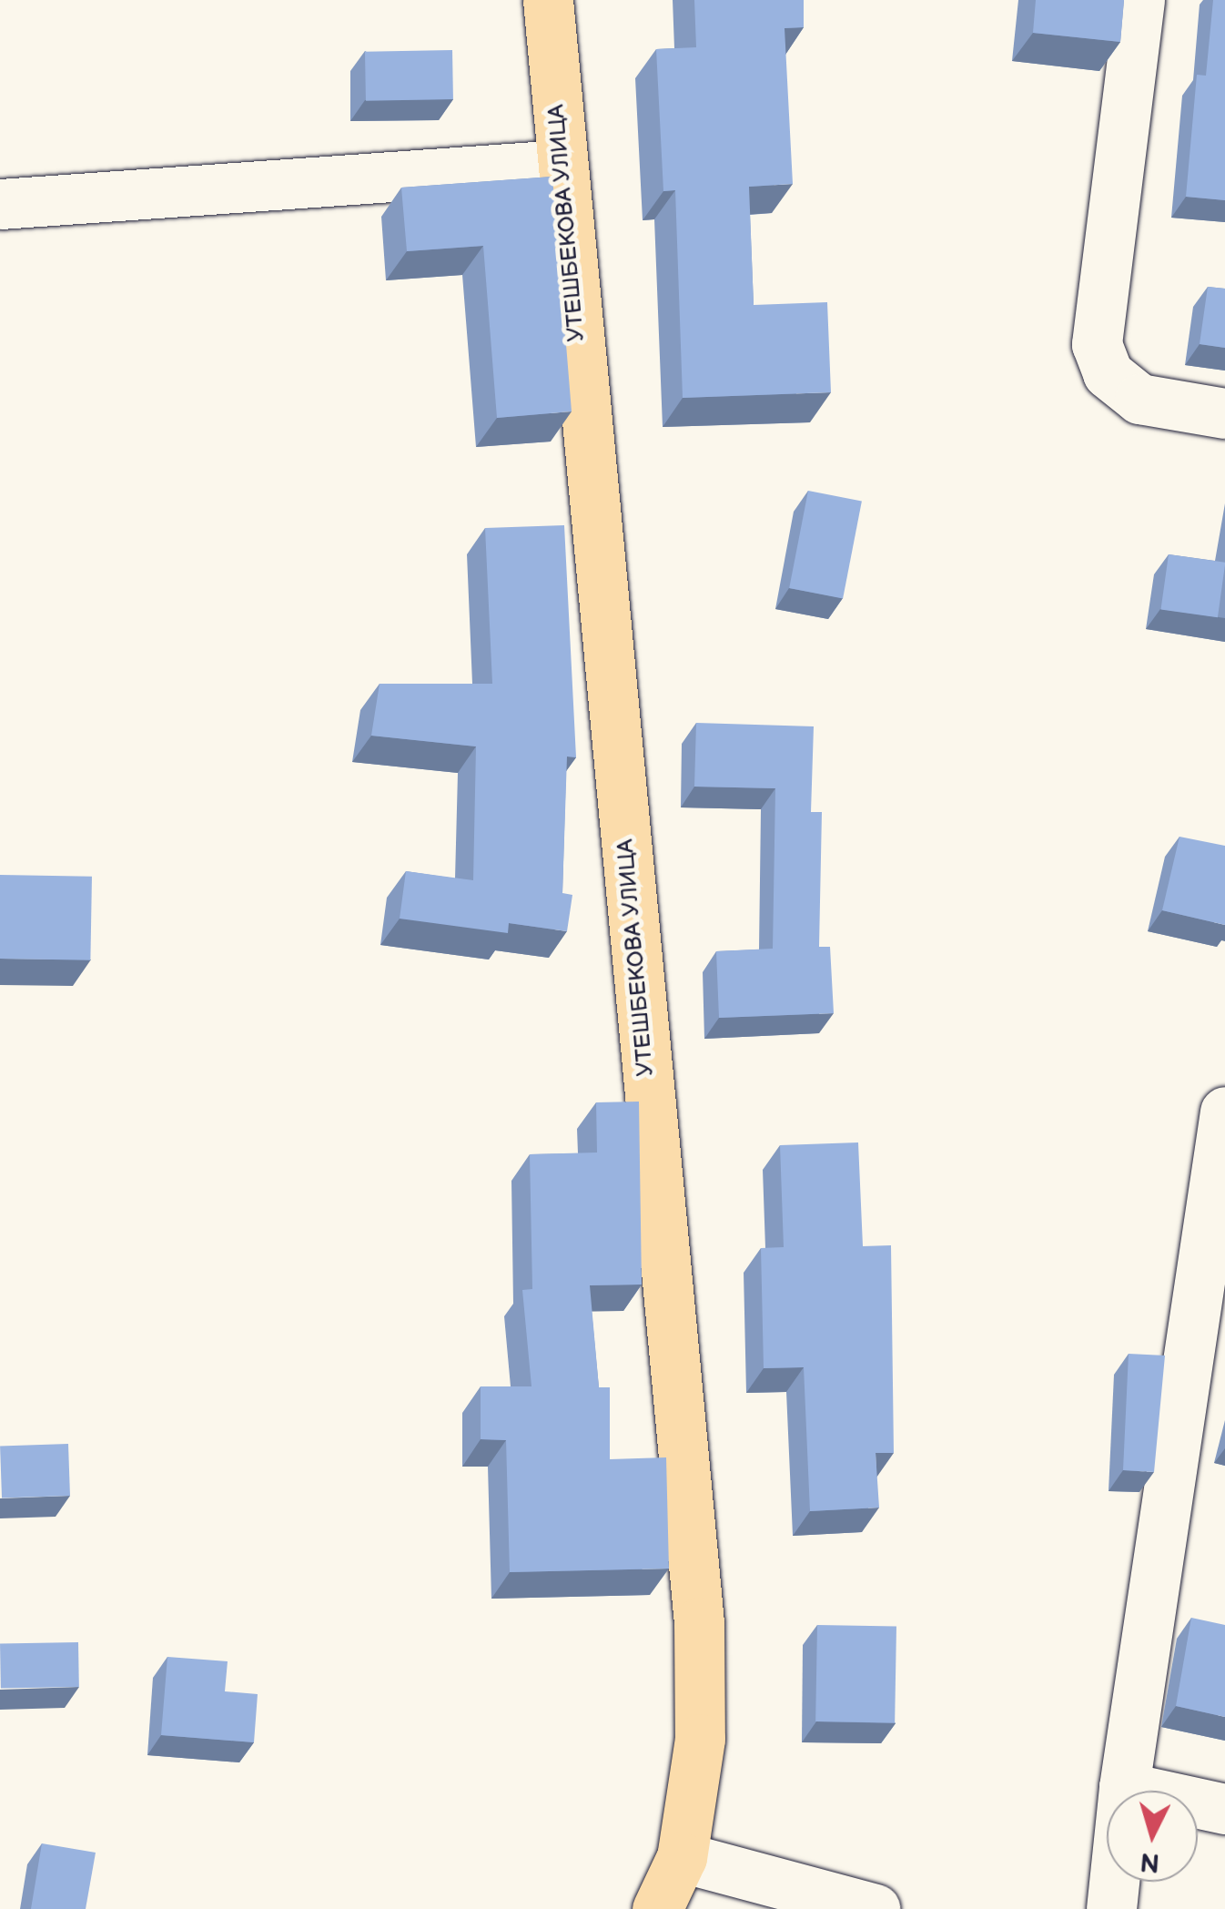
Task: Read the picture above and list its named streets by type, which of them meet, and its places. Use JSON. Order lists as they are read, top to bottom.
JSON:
{
  "streets": {
    "main road": ["УТЕШБЕКОВА УЛИЦА"]
  },
  "north": "bottom"
}
